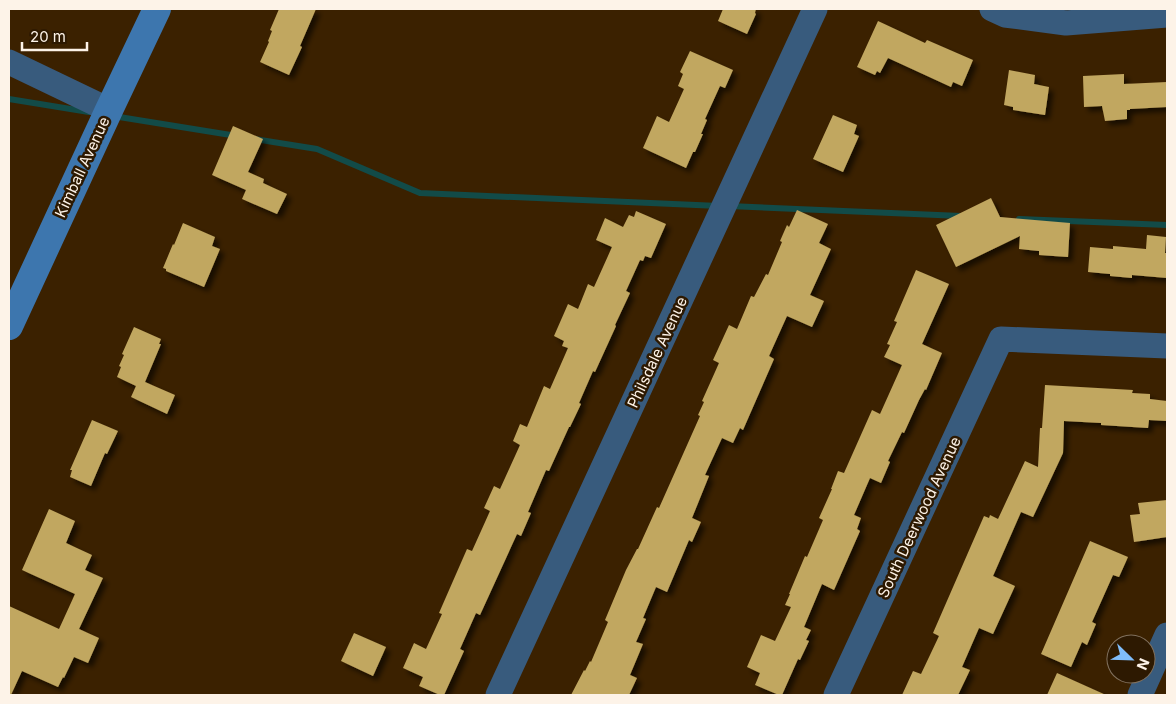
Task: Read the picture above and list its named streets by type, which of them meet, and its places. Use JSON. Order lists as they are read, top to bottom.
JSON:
{
  "streets": {
    "main road": ["Kimball Avenue"],
    "street": ["Philsdale Avenue", "South Deerwood Avenue"]
  },
  "scale_bar": "20 m",
  "north": "bottom right"
}
